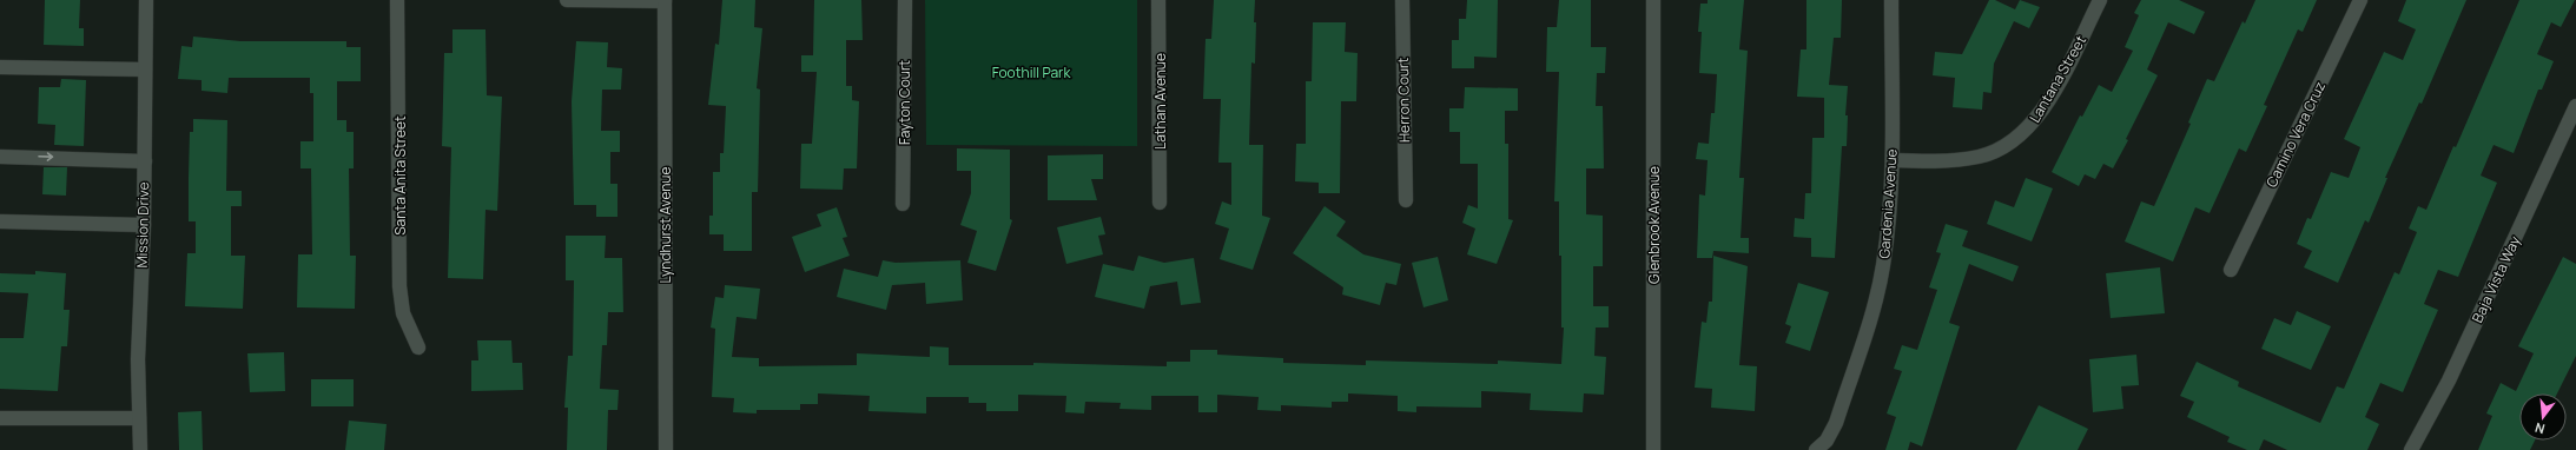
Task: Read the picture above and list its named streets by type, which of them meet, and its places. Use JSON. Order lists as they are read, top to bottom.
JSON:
{
  "streets": {
    "street": [
      "Lantana Street",
      "Herron Court",
      "Lathan Avenue",
      "Fayton Court",
      "Camino Vera Cruz",
      "Santa Anita Street",
      "Gardenia Avenue",
      "Mission Drive",
      "Lyndhurst Avenue",
      "Glenbrook Avenue",
      "Baja Vista Way"
    ]
  },
  "crossings": [
    ["Lantana Street", "Gardenia Avenue"]
  ],
  "parks": ["Foothill Park"],
  "north": "bottom"
}
